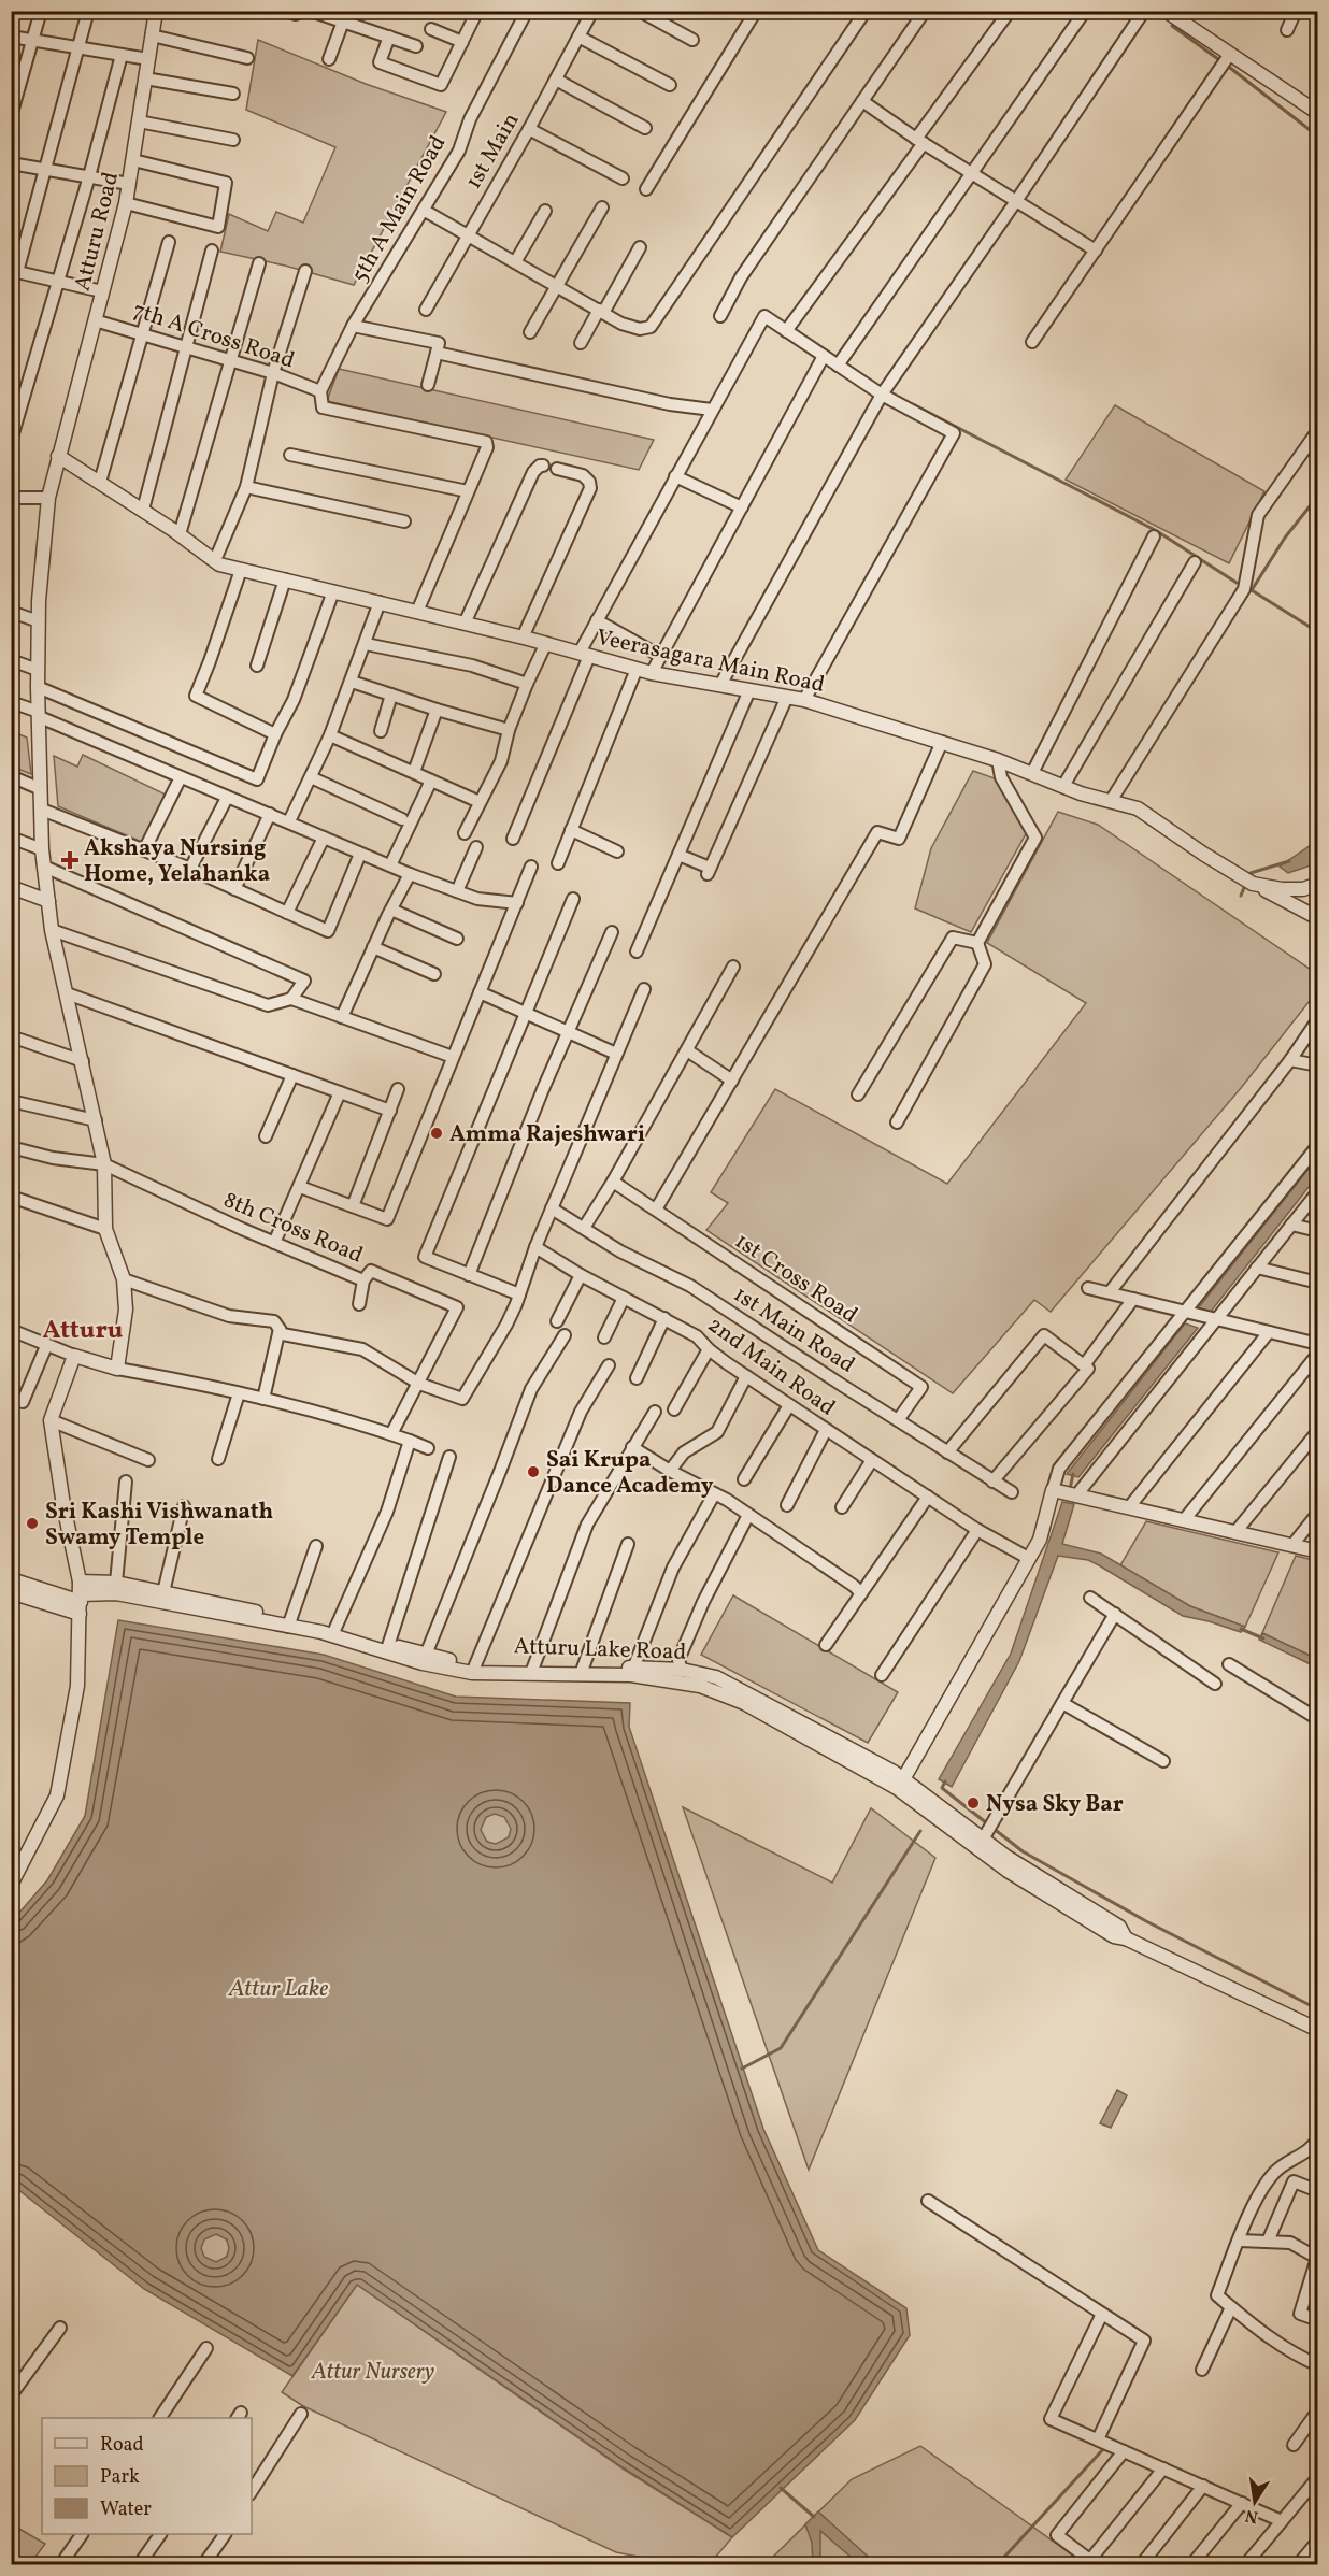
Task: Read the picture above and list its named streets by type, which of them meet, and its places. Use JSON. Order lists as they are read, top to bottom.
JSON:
{
  "streets": {
    "street": [
      "1st Main",
      "5th A Main Road",
      "Atturu Road",
      "7th A Cross Road",
      "Veerasagara Main Road",
      "8th Cross Road",
      "1st Cross Road",
      "1st Main Road",
      "2nd Main Road",
      "Atturu Lake Road"
    ]
  },
  "crossings": [
    ["5th A Main Road", "7th A Cross Road"],
    ["Atturu Road", "7th A Cross Road"],
    ["Atturu Road", "Veerasagara Main Road"],
    ["Atturu Road", "8th Cross Road"],
    ["1st Cross Road", "1st Main Road"]
  ],
  "districts": ["Atturu"],
  "water": ["Attur Lake"],
  "parks": ["Attur Nursery"],
  "places": {
    "health": ["Akshaya Nursing Home, Yelahanka"],
    "other": [
      "Amma Rajeshwari",
      "Sai Krupa Dance Academy",
      "Sri Kashi Vishwanath Swamy Temple",
      "Nysa Sky Bar"
    ]
  },
  "legend": ["Road", "Park", "Water"],
  "north": "bottom"
}
